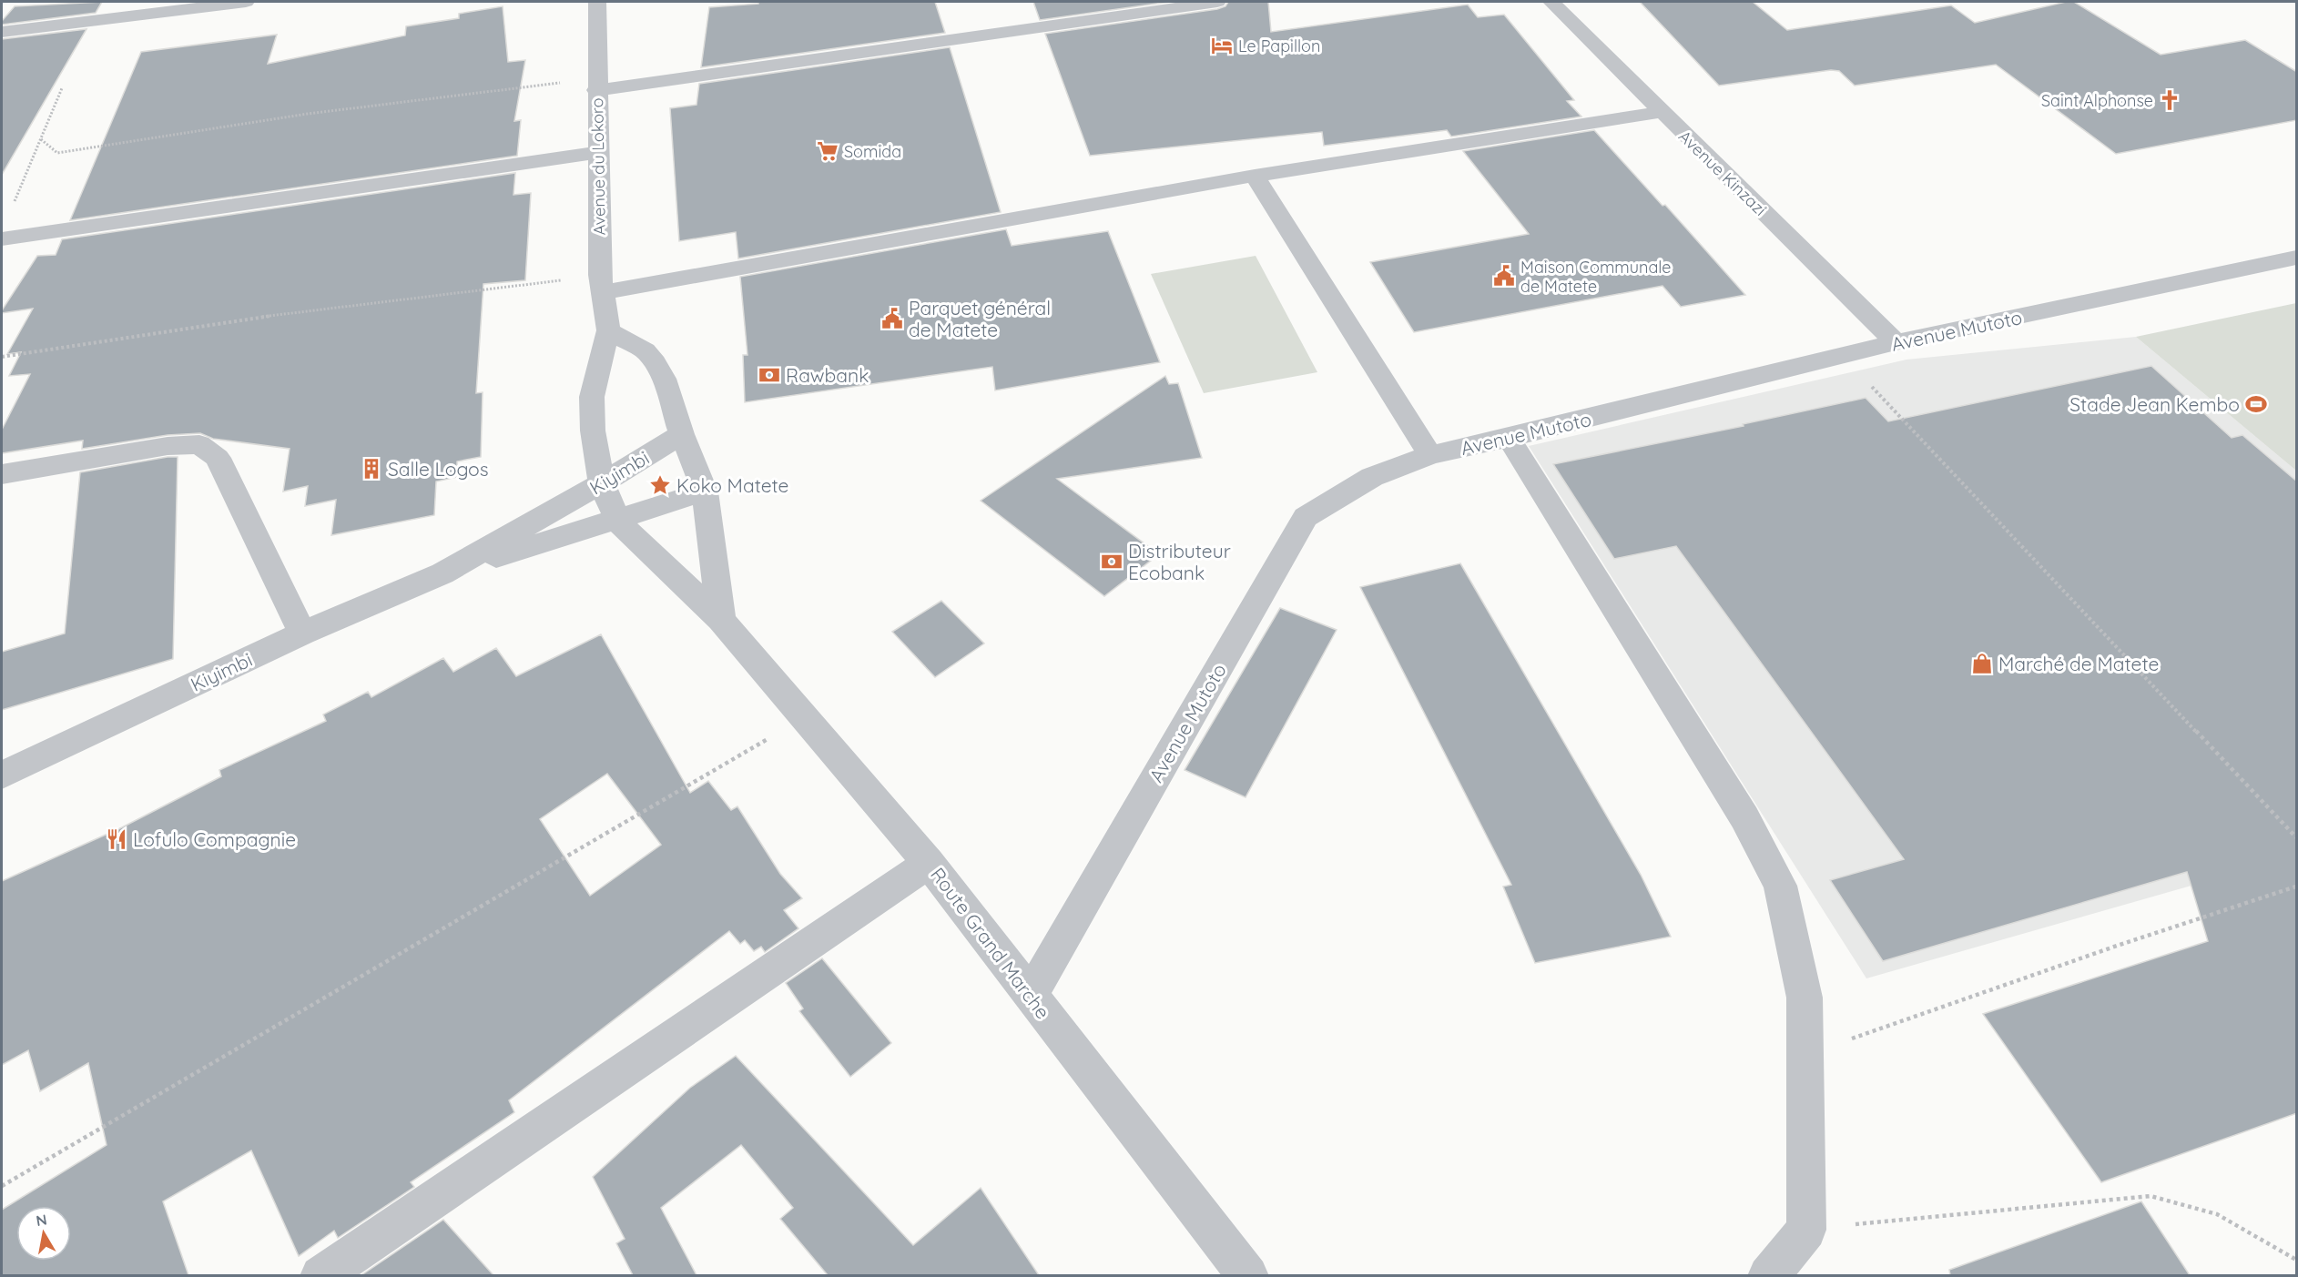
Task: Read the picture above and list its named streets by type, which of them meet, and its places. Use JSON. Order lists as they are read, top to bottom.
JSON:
{
  "streets": {
    "street": [
      "Avenue du Lokoro",
      "Avenue Kinzazi",
      "Avenue Mutoto",
      "Kiyimbi",
      "Route Grand Marche"
    ]
  },
  "crossings": [
    ["Avenue du Lokoro", "Kiyimbi"],
    ["Avenue du Lokoro", "Route Grand Marche"],
    ["Avenue Kinzazi", "Avenue Mutoto"],
    ["Avenue Mutoto", "Route Grand Marche"],
    ["Kiyimbi", "Route Grand Marche"]
  ],
  "places": {
    "hotel": ["Le Papillon"],
    "church": ["Saint Alphonse"],
    "supermarket": ["Somida"],
    "public building": ["Maison Communale de Matete", "Parquet général de Matete"],
    "bank": ["Rawbank", "Distributeur Ecobank"],
    "sports": ["Stade Jean Kembo"],
    "building": ["Salle Logos"],
    "place": ["Koko Matete"],
    "shop": ["Marché de Matete"],
    "restaurant": ["Lofulo Compagnie"]
  },
  "north": "top"
}
